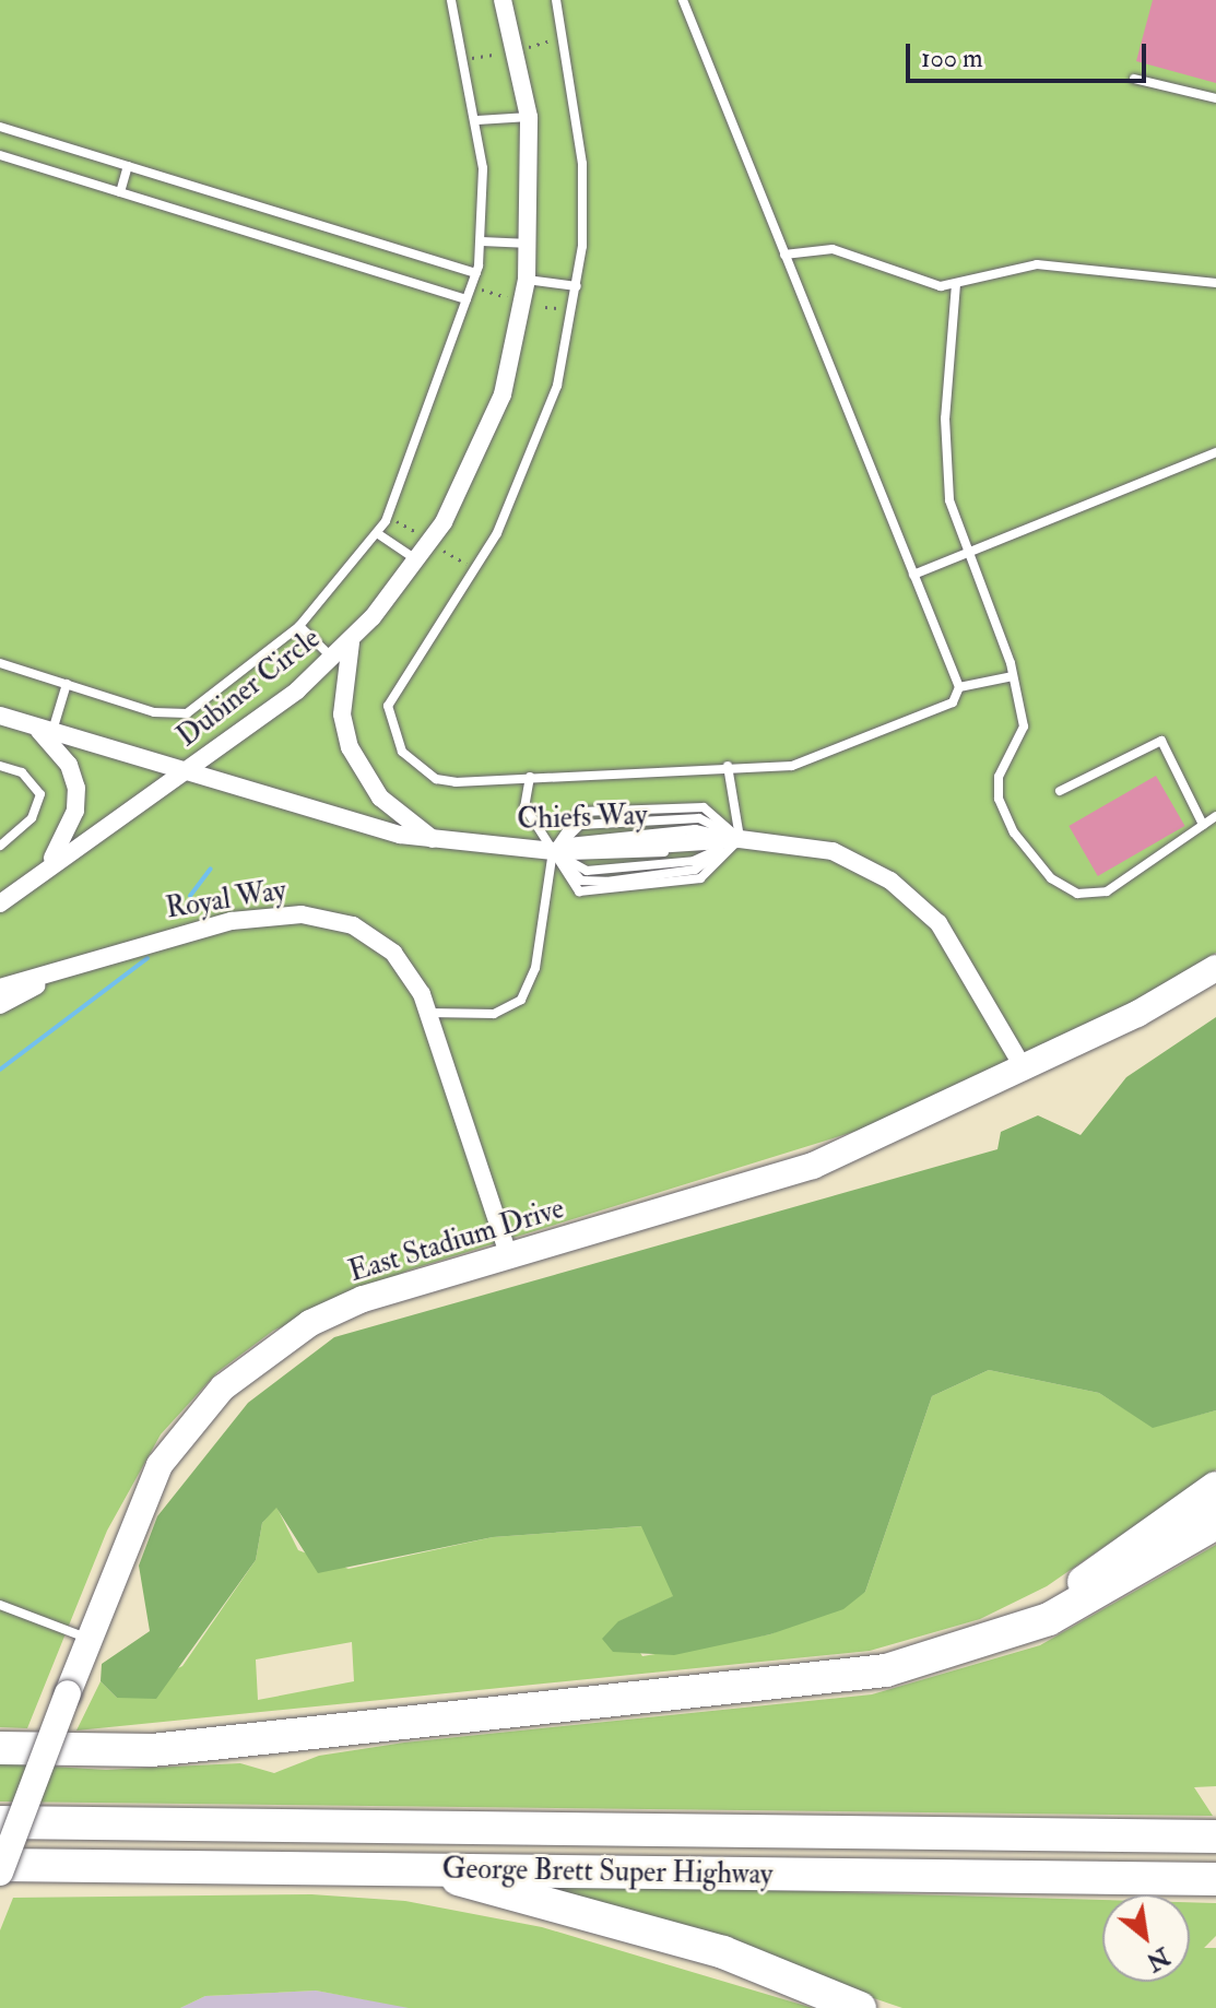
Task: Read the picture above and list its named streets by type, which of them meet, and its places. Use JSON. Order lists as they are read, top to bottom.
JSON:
{
  "streets": {
    "highway": ["George Brett Super Highway"],
    "main road": ["East Stadium Drive"],
    "street": ["Dubiner Circle", "Chiefs Way", "Royal Way"]
  },
  "crossings": [
    ["Dubiner Circle", "Chiefs Way"],
    ["Chiefs Way", "East Stadium Drive"],
    ["Royal Way", "East Stadium Drive"]
  ],
  "scale_bar": "100 m",
  "north": "bottom right"
}
